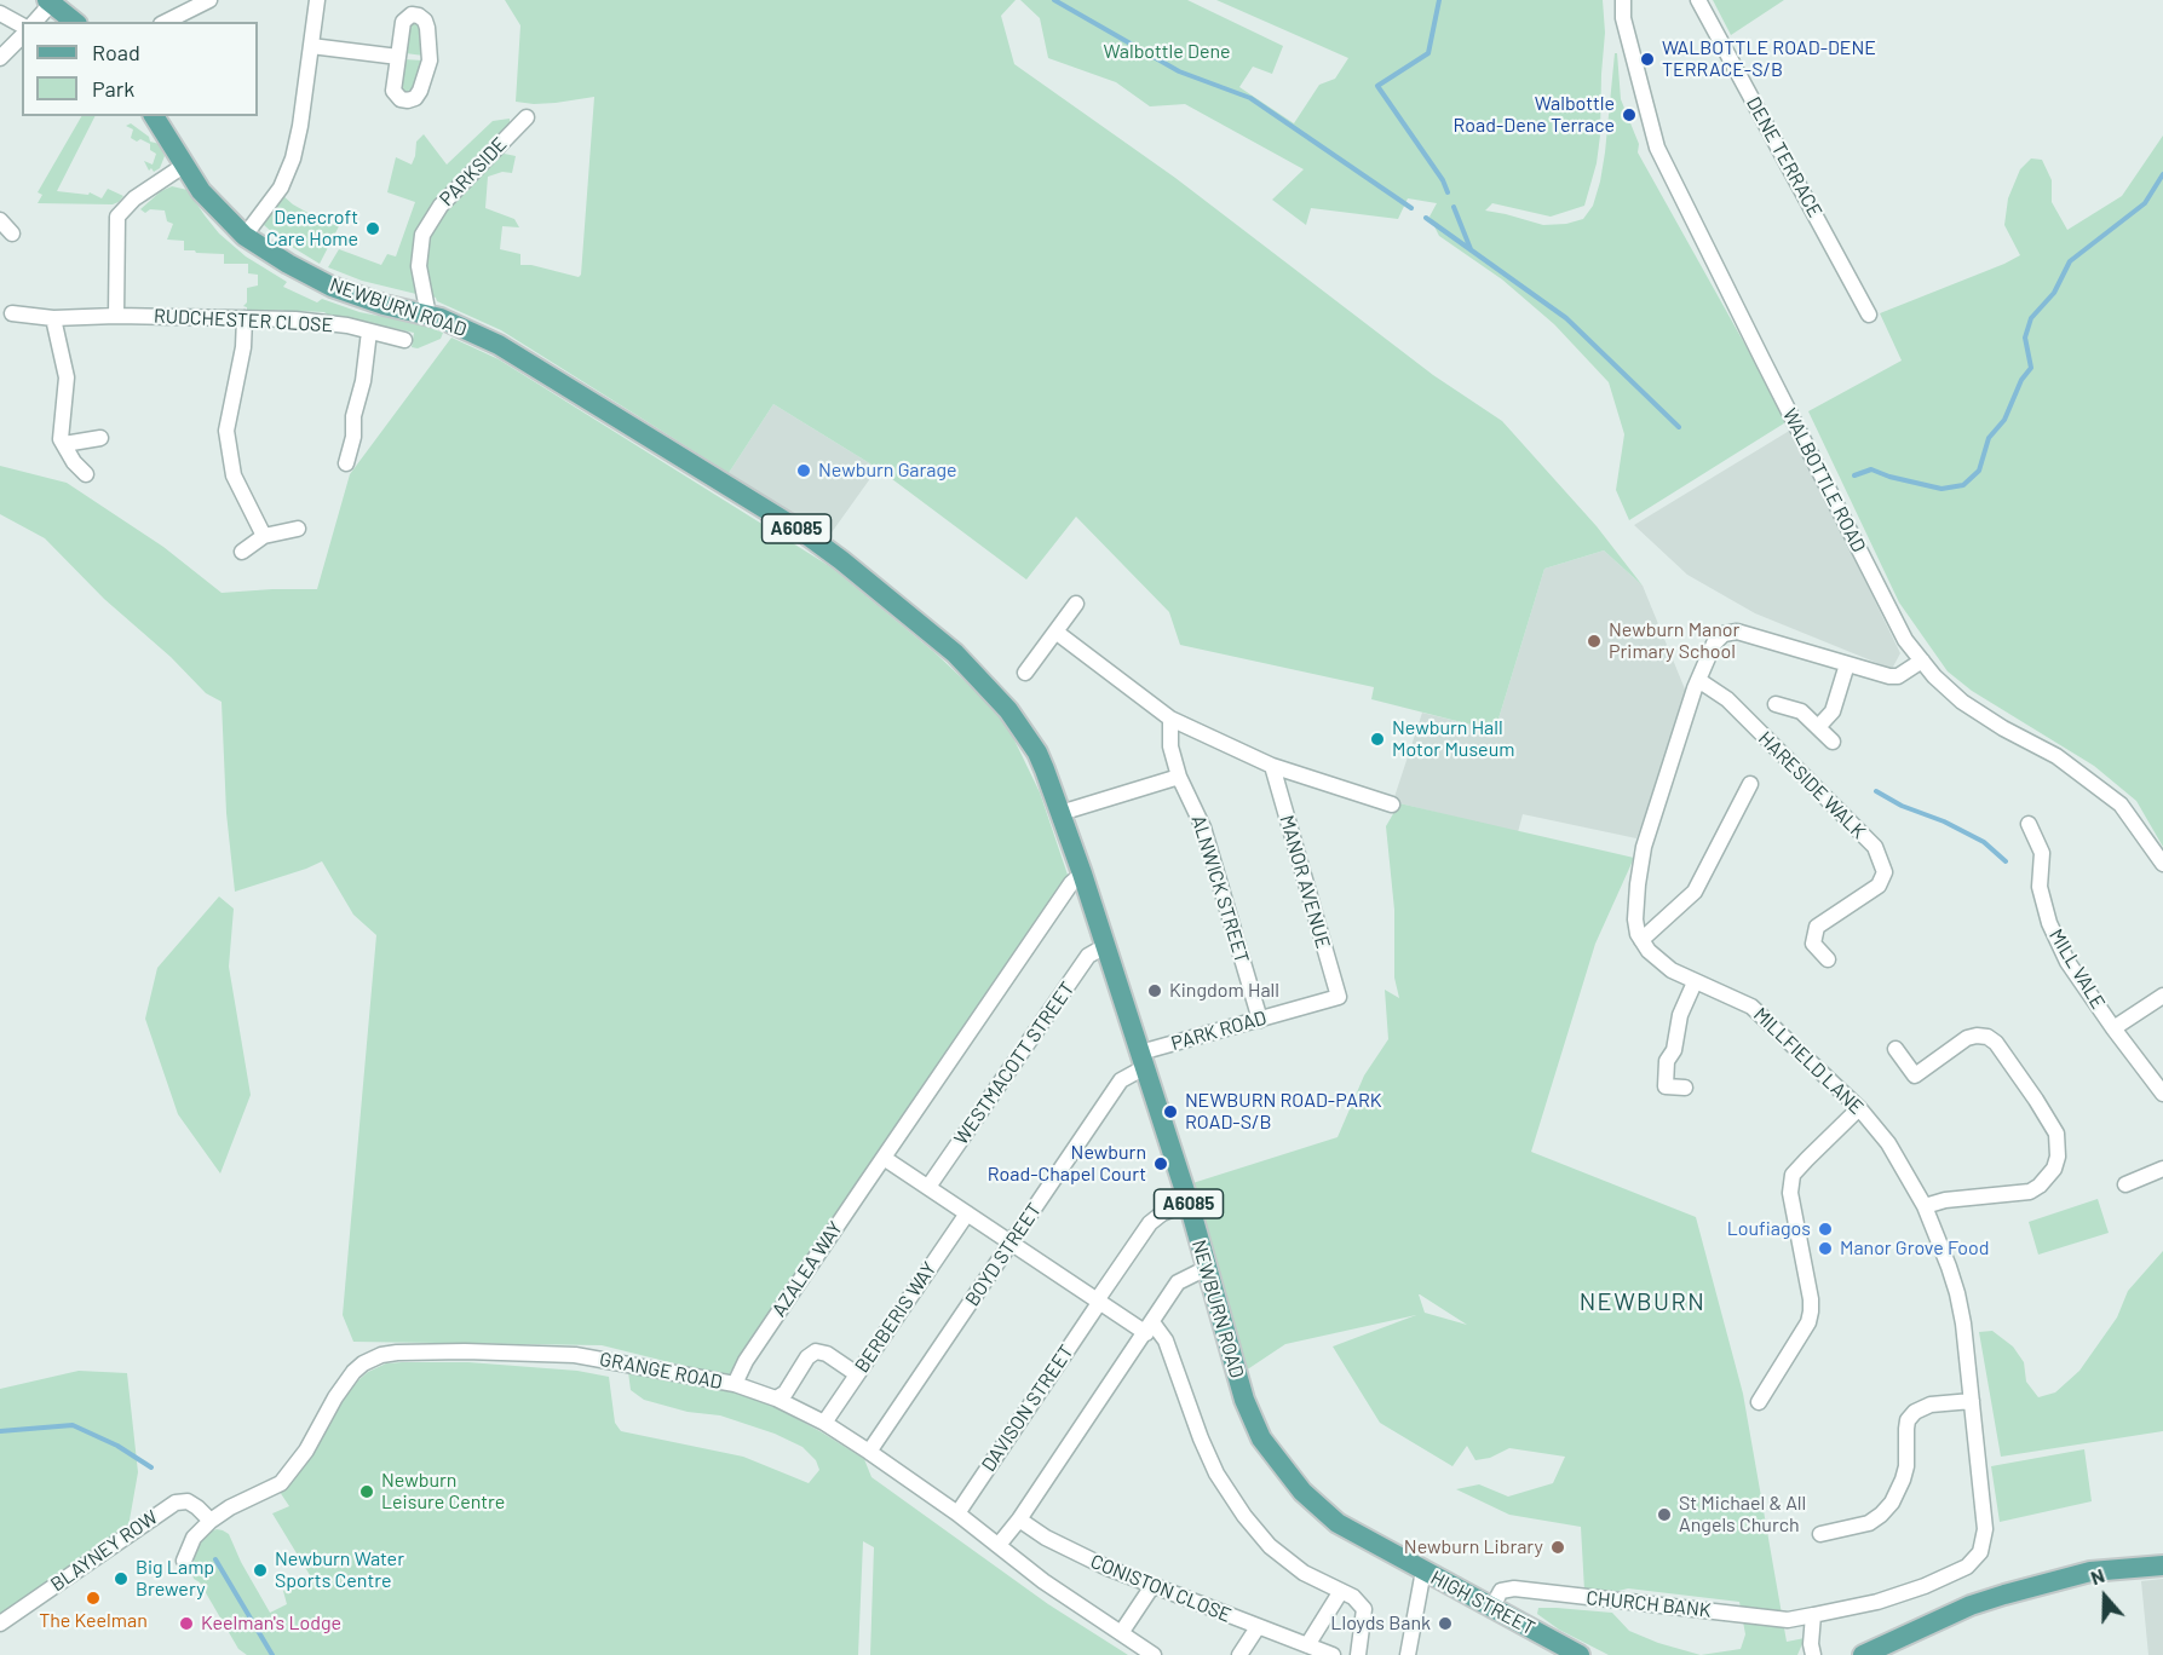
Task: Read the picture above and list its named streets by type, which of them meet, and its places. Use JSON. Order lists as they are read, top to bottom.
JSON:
{
  "streets": {
    "main road": ["NEWBURN ROAD", "A6085", "HIGH STREET"],
    "street": [
      "DENE TERRACE",
      "PARKSIDE",
      "RUDCHESTER CLOSE",
      "WALBOTTLE ROAD",
      "HARESIDE WALK",
      "MANOR AVENUE",
      "ALNWICK STREET",
      "MILL VALE",
      "PARK ROAD",
      "MILLFIELD LANE",
      "WESTMACOTT STREET",
      "BOYD STREET",
      "AZALEA WAY",
      "BERBERIS WAY",
      "GRANGE ROAD",
      "DAVISON STREET",
      "BLAYNEY ROW",
      "CONISTON CLOSE",
      "CHURCH BANK"
    ]
  },
  "crossings": [
    ["PARKSIDE", "NEWBURN ROAD"],
    ["NEWBURN ROAD", "PARK ROAD"],
    ["NEWBURN ROAD", "WESTMACOTT STREET"],
    ["NEWBURN ROAD", "BOYD STREET"],
    ["NEWBURN ROAD", "AZALEA WAY"],
    ["NEWBURN ROAD", "DAVISON STREET"],
    ["NEWBURN ROAD", "HIGH STREET"],
    ["MANOR AVENUE", "PARK ROAD"],
    ["ALNWICK STREET", "PARK ROAD"],
    ["PARK ROAD", "BOYD STREET"],
    ["MILLFIELD LANE", "CHURCH BANK"],
    ["BOYD STREET", "GRANGE ROAD"],
    ["AZALEA WAY", "GRANGE ROAD"],
    ["BERBERIS WAY", "GRANGE ROAD"],
    ["GRANGE ROAD", "DAVISON STREET"],
    ["GRANGE ROAD", "BLAYNEY ROW"],
    ["HIGH STREET", "CHURCH BANK"]
  ],
  "districts": ["NEWBURN"],
  "parks": ["Walbottle Dene"],
  "places": [
    "WALBOTTLE ROAD-DENE TERRACE-S/B",
    "Walbottle Road-Dene Terrace",
    "Denecroft Care Home",
    "Newburn Garage",
    "Newburn Manor Primary School",
    "Newburn Hall Motor Museum",
    "Kingdom Hall",
    "NEWBURN ROAD-PARK ROAD-S/B",
    "Newburn Road-Chapel Court",
    "Loufiagos",
    "Manor Grove Food",
    "Newburn Leisure Centre",
    "St Michael & All Angels Church",
    "Newburn Library",
    "Newburn Water Sports Centre",
    "Big Lamp Brewery",
    "The Keelman",
    "Keelman's Lodge",
    "Lloyds Bank"
  ],
  "legend": ["Road", "Park"],
  "north": "top"
}
